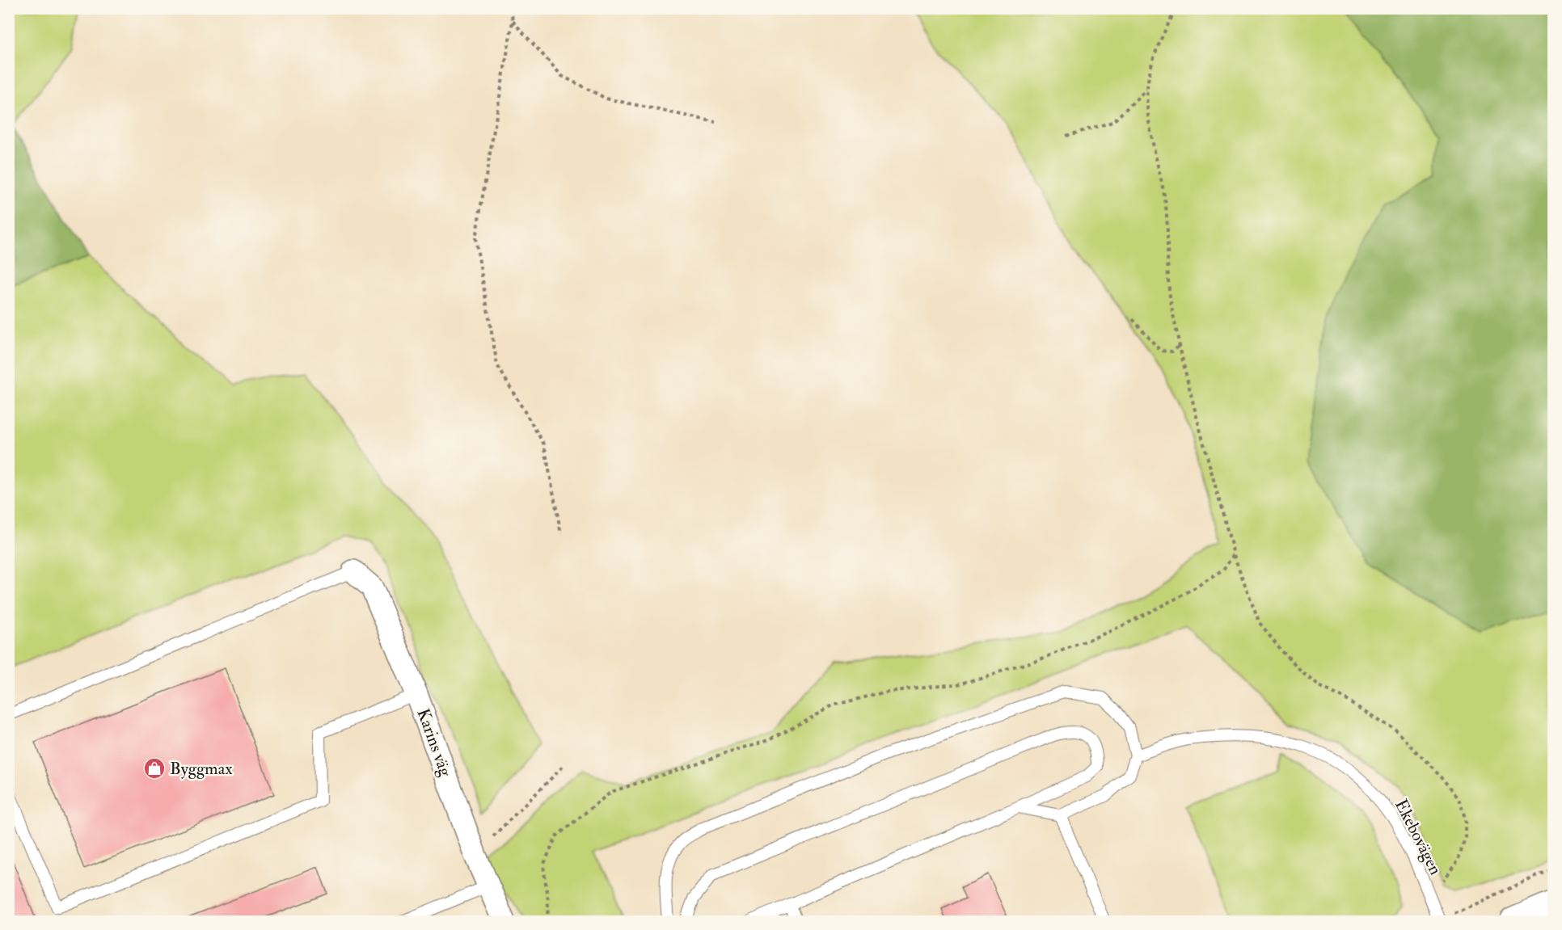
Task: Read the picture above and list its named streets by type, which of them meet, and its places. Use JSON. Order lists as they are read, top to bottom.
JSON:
{
  "streets": {
    "street": ["Karins väg"],
    "lane": ["Ekebovägen"]
  },
  "places": {
    "shop": ["Byggmax"]
  }
}
